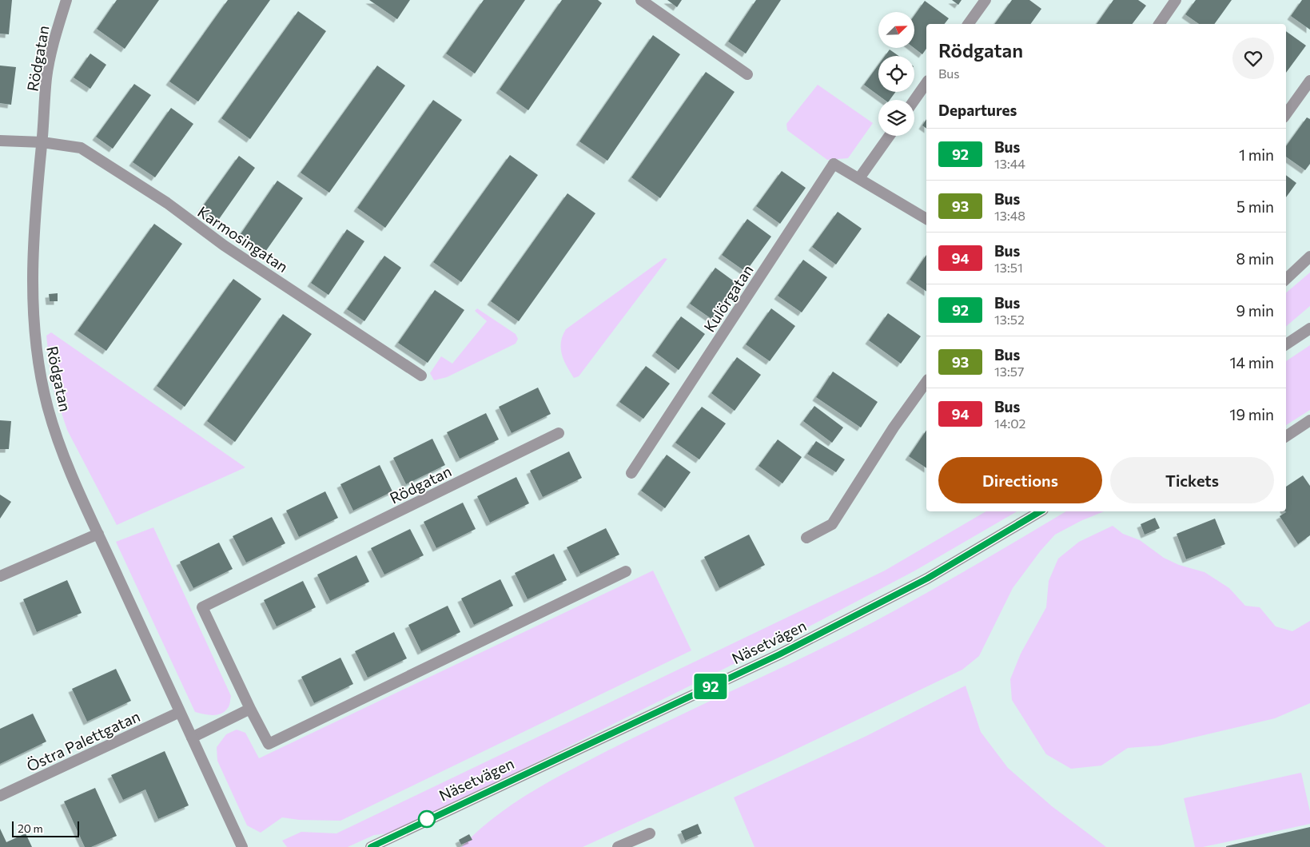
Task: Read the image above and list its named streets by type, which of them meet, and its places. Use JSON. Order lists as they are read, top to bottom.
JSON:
{
  "streets": {
    "street": [
      "Rödgatan",
      "Karmosingatan",
      "Kulörgatan",
      "Näsetvägen",
      "Östra Palettgatan"
    ]
  },
  "crossings": [
    ["Rödgatan", "Karmosingatan"],
    ["Rödgatan", "Östra Palettgatan"]
  ],
  "lines": ["bus line 92"],
  "scale_bar": "20 m",
  "north": "top right",
  "page": {
    "on_map": "92",
    "heading": [
      ["Rödgatan", "Bus"],
      "Departures"
    ],
    "list": [
      {
        "mark": "92",
        "name": "Bus",
        "note": "13:44",
        "value": "1 min"
      },
      {
        "mark": "93",
        "name": "Bus",
        "note": "13:48",
        "value": "5 min"
      },
      {
        "mark": "94",
        "name": "Bus",
        "note": "13:51",
        "value": "8 min"
      },
      {
        "mark": "92",
        "name": "Bus",
        "note": "13:52",
        "value": "9 min"
      },
      {
        "mark": "93",
        "name": "Bus",
        "note": "13:57",
        "value": "14 min"
      },
      {
        "mark": "94",
        "name": "Bus",
        "note": "14:02",
        "value": "19 min"
      }
    ],
    "buttons": ["Directions", "Tickets"],
    "scale": "20 m"
  }
}
